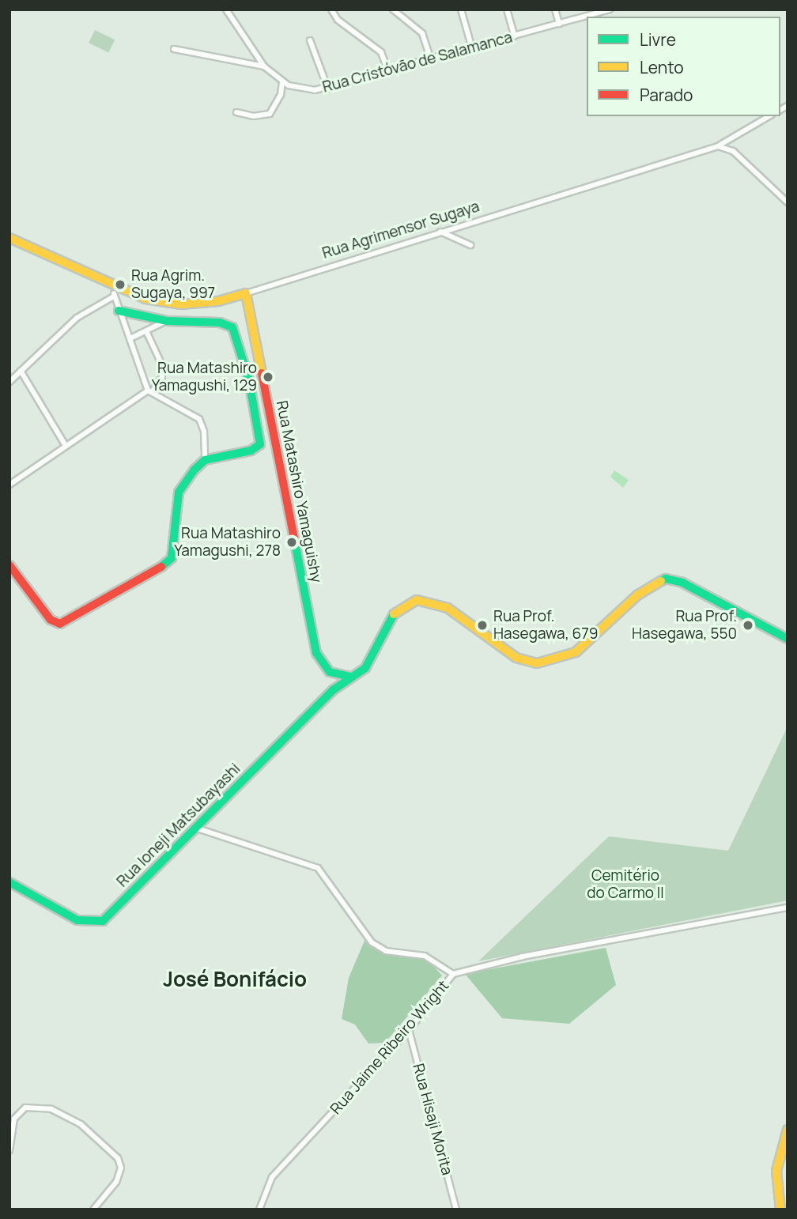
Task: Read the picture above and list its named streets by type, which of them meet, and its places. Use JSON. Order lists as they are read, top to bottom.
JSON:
{
  "streets": {
    "main road": ["Rua Agrimensor Sugaya", "Rua Matashiro Yamaguishy", "Rua Ioneji Matsubayashi"],
    "street": ["Rua Cristóvão de Salamanca", "Rua Jaime Ribeiro Wright", "Rua Hisaji Morita"]
  },
  "crossings": [
    ["Rua Agrimensor Sugaya", "Rua Matashiro Yamaguishy"],
    ["Rua Matashiro Yamaguishy", "Rua Ioneji Matsubayashi"],
    ["Rua Ioneji Matsubayashi", "Rua Jaime Ribeiro Wright"],
    ["Rua Jaime Ribeiro Wright", "Rua Hisaji Morita"]
  ],
  "districts": ["José Bonifácio"],
  "parks": ["Cemitério do Carmo II"],
  "places": [
    "Rua Agrim. Sugaya, 997",
    "Rua Matashiro Yamagushi, 129",
    "Rua Matashiro Yamagushi, 278",
    "Rua Prof. Hasegawa, 679",
    "Rua Prof. Hasegawa, 550"
  ],
  "legend": ["Livre", "Lento", "Parado"]
}
